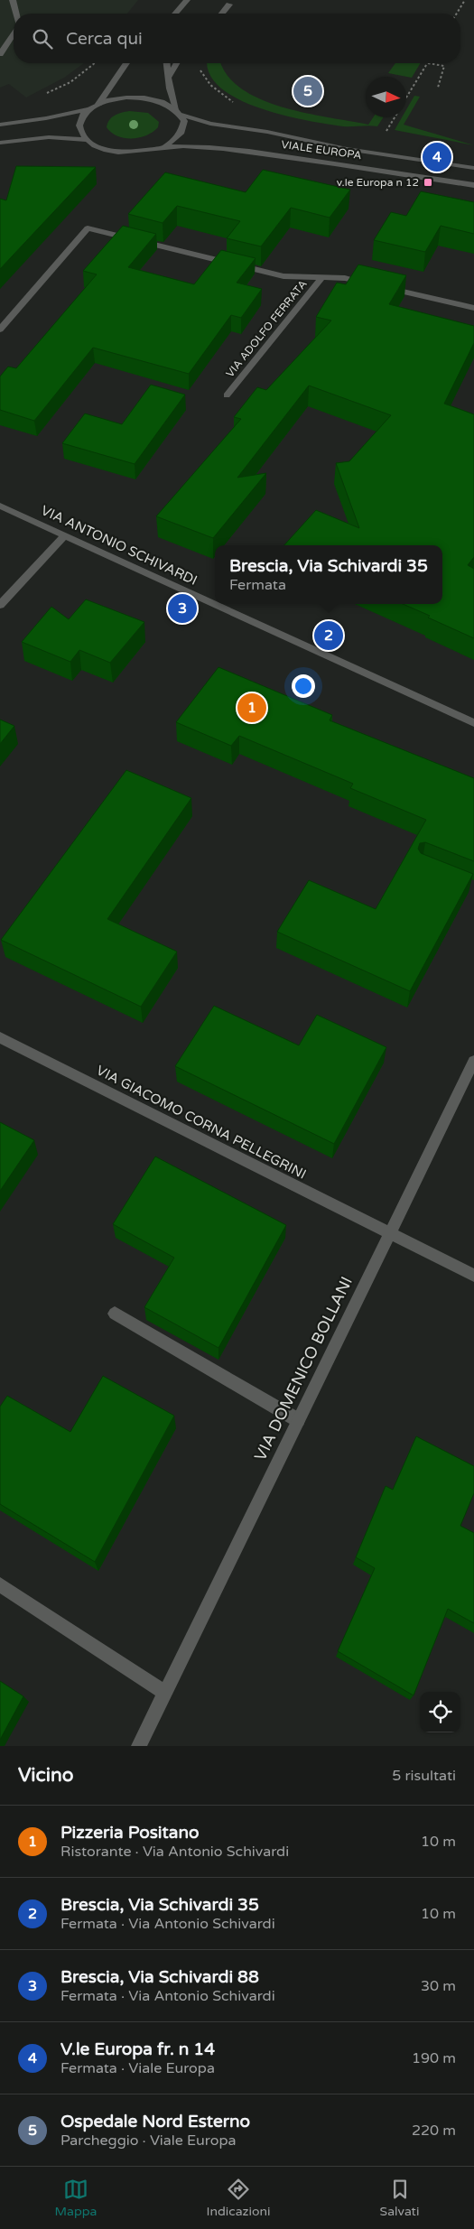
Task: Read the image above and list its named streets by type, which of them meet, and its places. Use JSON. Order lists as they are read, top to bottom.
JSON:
{
  "streets": {
    "street": [
      "VIALE EUROPA",
      "VIA ADOLFO FERRATA",
      "VIA ANTONIO SCHIVARDI",
      "VIA GIACOMO CORNA PELLEGRINI",
      "VIA DOMENICO BOLLANI"
    ]
  },
  "crossings": [
    ["VIA GIACOMO CORNA PELLEGRINI", "VIA DOMENICO BOLLANI"]
  ],
  "places": {
    "transit": ["v.le Europa n 12"]
  },
  "north": "right",
  "page": {
    "search": "Cerca qui",
    "pins": [
      "5",
      "4",
      "3",
      "2",
      "1"
    ],
    "popup": ["Brescia, Via Schivardi 35", "Fermata"],
    "heading": ["Vicino", "5 risultati"],
    "list": [
      {
        "mark": "1",
        "name": "Pizzeria Positano",
        "note": "Ristorante · Via Antonio Schivardi",
        "value": "10 m"
      },
      {
        "mark": "2",
        "name": "Brescia, Via Schivardi 35",
        "note": "Fermata · Via Antonio Schivardi",
        "value": "10 m"
      },
      {
        "mark": "3",
        "name": "Brescia, Via Schivardi 88",
        "note": "Fermata · Via Antonio Schivardi",
        "value": "30 m"
      },
      {
        "mark": "4",
        "name": "V.le Europa fr. n 14",
        "note": "Fermata · Viale Europa",
        "value": "190 m"
      },
      {
        "mark": "5",
        "name": "Ospedale Nord Esterno",
        "note": "Parcheggio · Viale Europa",
        "value": "220 m"
      }
    ],
    "nav": ["Mappa", "Indicazioni", "Salvati"]
  }
}
